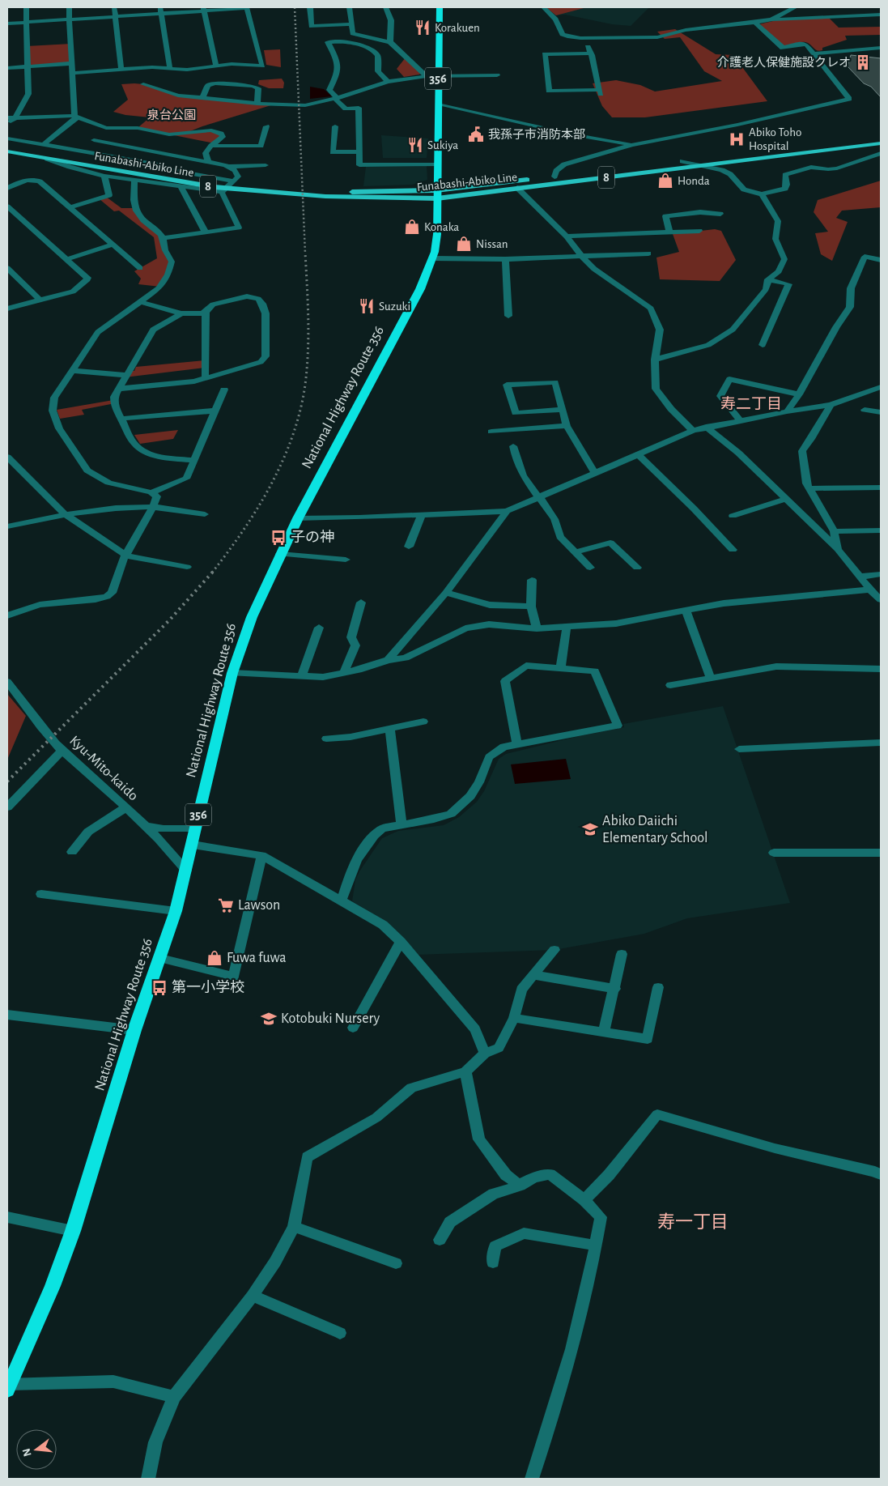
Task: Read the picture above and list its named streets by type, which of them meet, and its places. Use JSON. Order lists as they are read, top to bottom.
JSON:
{
  "streets": {
    "highway": ["356", "National Highway Route 356"],
    "main road": ["Funabashi-Abiko Line", "8"],
    "street": ["Kyu-Mito-kaido"]
  },
  "crossings": [
    ["Funabashi-Abiko Line", "National Highway Route 356"],
    ["National Highway Route 356", "Kyu-Mito-kaido"]
  ],
  "districts": ["寿二丁目", "寿一丁目"],
  "parks": ["泉台公園"],
  "places": {
    "restaurant": ["Korakuen", "Sukiya", "Suzuki"],
    "building": ["介護老人保健施設クレオ"],
    "public building": ["我孫子市消防本部"],
    "hospital": ["Abiko Toho Hospital"],
    "shop": [
      "Honda",
      "Konaka",
      "Nissan",
      "Fuwa fuwa"
    ],
    "bus stop": ["子の神", "第一小学校"],
    "school or university": ["Abiko Daiichi Elementary School", "Kotobuki Nursery"],
    "supermarket": ["Lawson"]
  },
  "north": "left"
}
